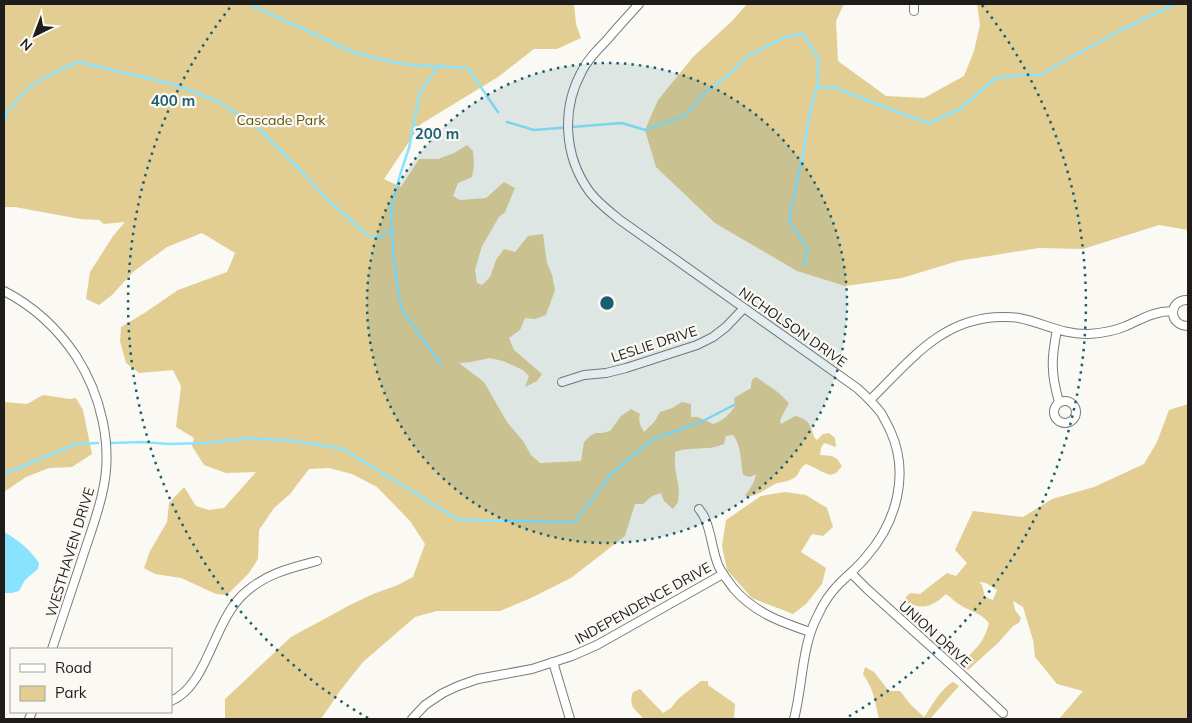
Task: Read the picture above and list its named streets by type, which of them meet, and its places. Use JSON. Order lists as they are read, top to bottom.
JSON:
{
  "streets": {
    "street": [
      "NICHOLSON DRIVE",
      "LESLIE DRIVE",
      "WESTHAVEN DRIVE",
      "INDEPENDENCE DRIVE",
      "UNION DRIVE"
    ]
  },
  "crossings": [
    ["NICHOLSON DRIVE", "LESLIE DRIVE"],
    ["NICHOLSON DRIVE", "UNION DRIVE"]
  ],
  "parks": ["Cascade Park"],
  "legend": ["Road", "Park"],
  "north": "bottom left",
  "rings": ["400 m", "200 m"]
}
